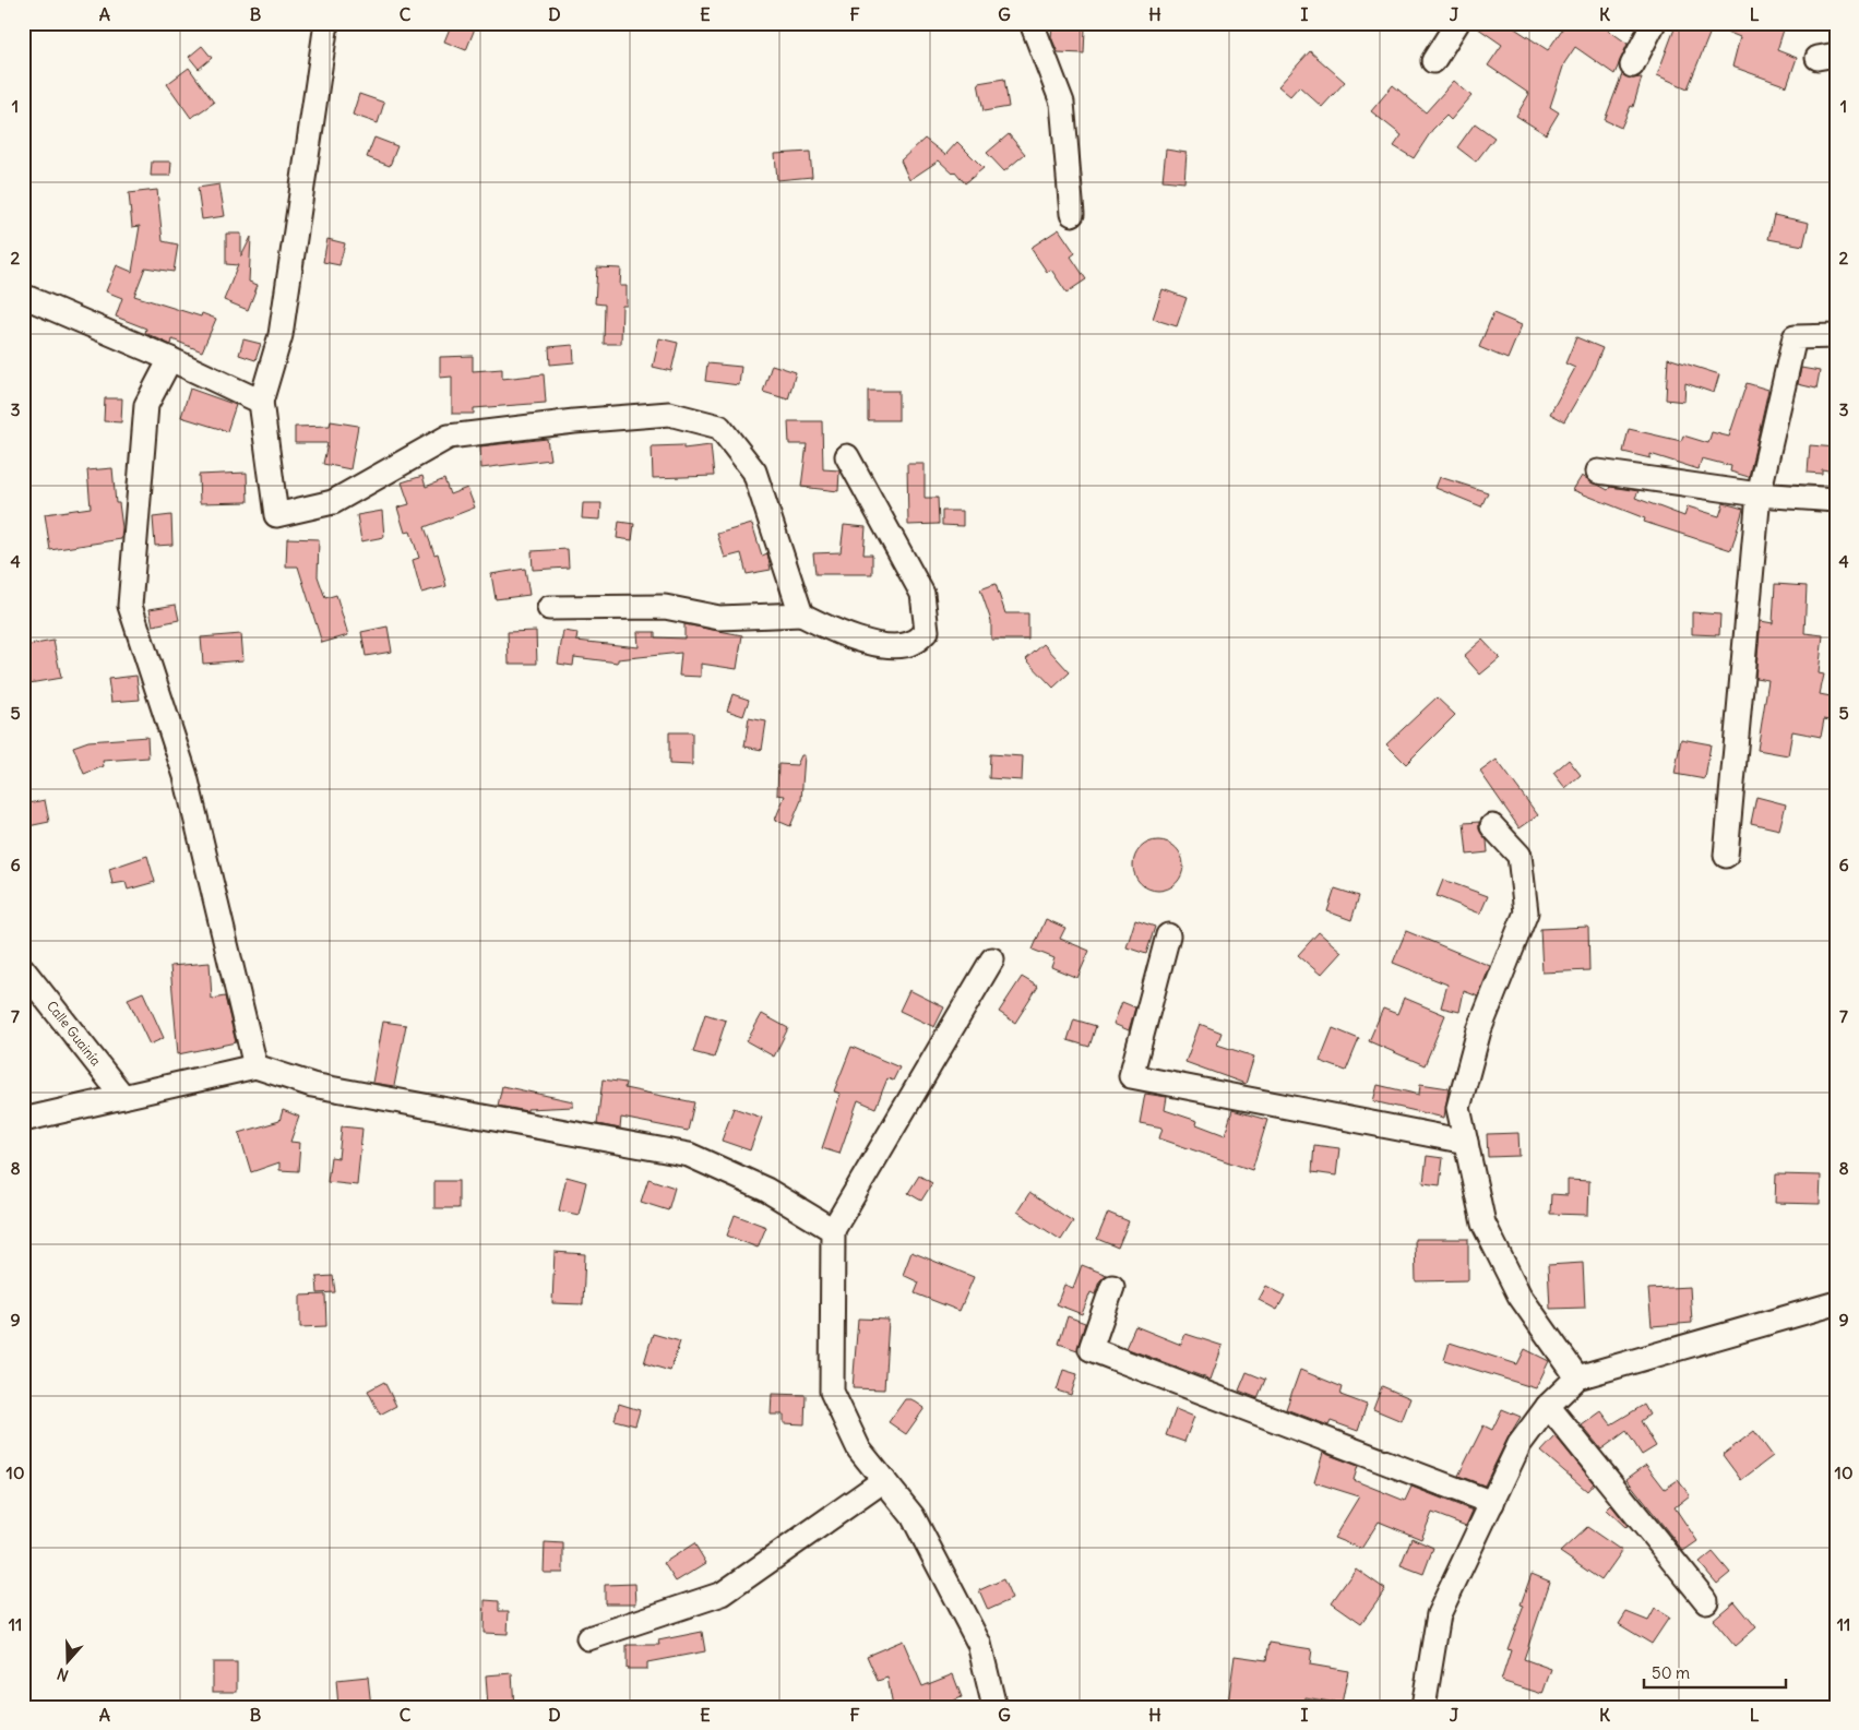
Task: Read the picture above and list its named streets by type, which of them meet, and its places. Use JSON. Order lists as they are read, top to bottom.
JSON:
{
  "streets": {
    "street": ["Calle Guainía"]
  },
  "scale_bar": "50 m",
  "north": "bottom",
  "grid": {
    "columns": [
      "A",
      "B",
      "C",
      "D",
      "E",
      "F",
      "G",
      "H",
      "I",
      "J",
      "K",
      "L"
    ],
    "rows": [
      "1",
      "2",
      "3",
      "4",
      "5",
      "6",
      "7",
      "8",
      "9",
      "10",
      "11"
    ]
  }
}
